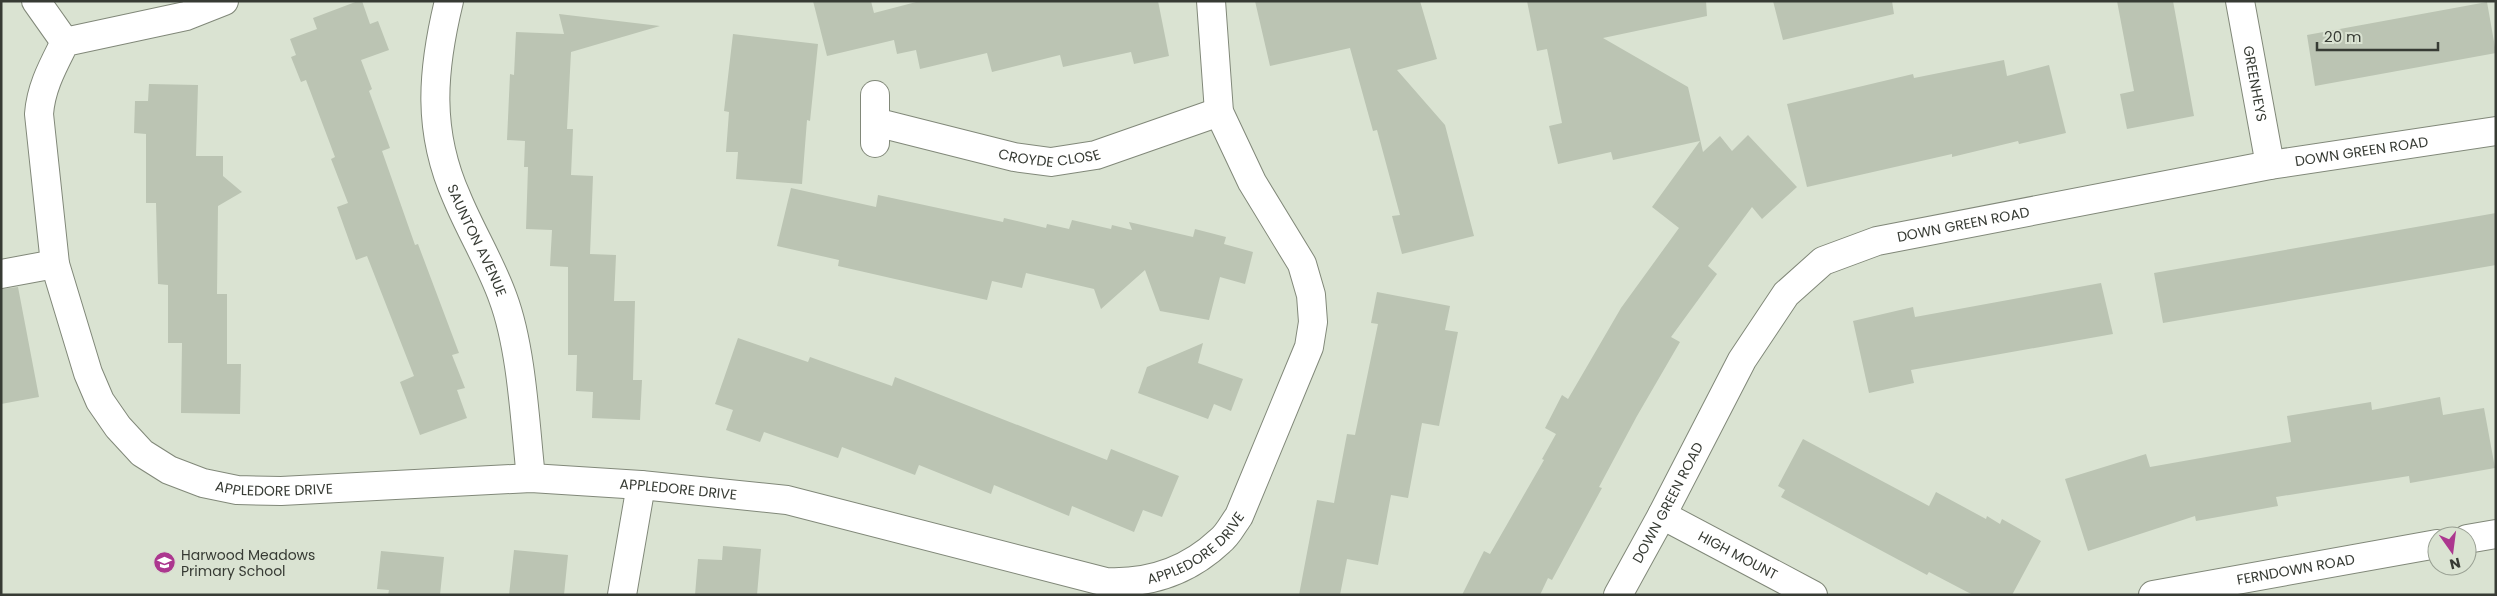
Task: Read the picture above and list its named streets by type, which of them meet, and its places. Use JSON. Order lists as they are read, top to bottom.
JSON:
{
  "streets": {
    "street": [
      "GREENHEYS",
      "CROYDE CLOSE",
      "DOWN GREEN ROAD",
      "SAUNTON AVENUE",
      "APPLEDORE DRIVE",
      "HIGH MOUNT",
      "FERNDOWN ROAD"
    ]
  },
  "crossings": [
    ["GREENHEYS", "DOWN GREEN ROAD"],
    ["CROYDE CLOSE", "APPLEDORE DRIVE"],
    ["DOWN GREEN ROAD", "HIGH MOUNT"],
    ["SAUNTON AVENUE", "APPLEDORE DRIVE"]
  ],
  "places": {
    "school or university": ["Harwood Meadows Primary School"]
  },
  "scale_bar": "20 m",
  "north": "bottom"
}
